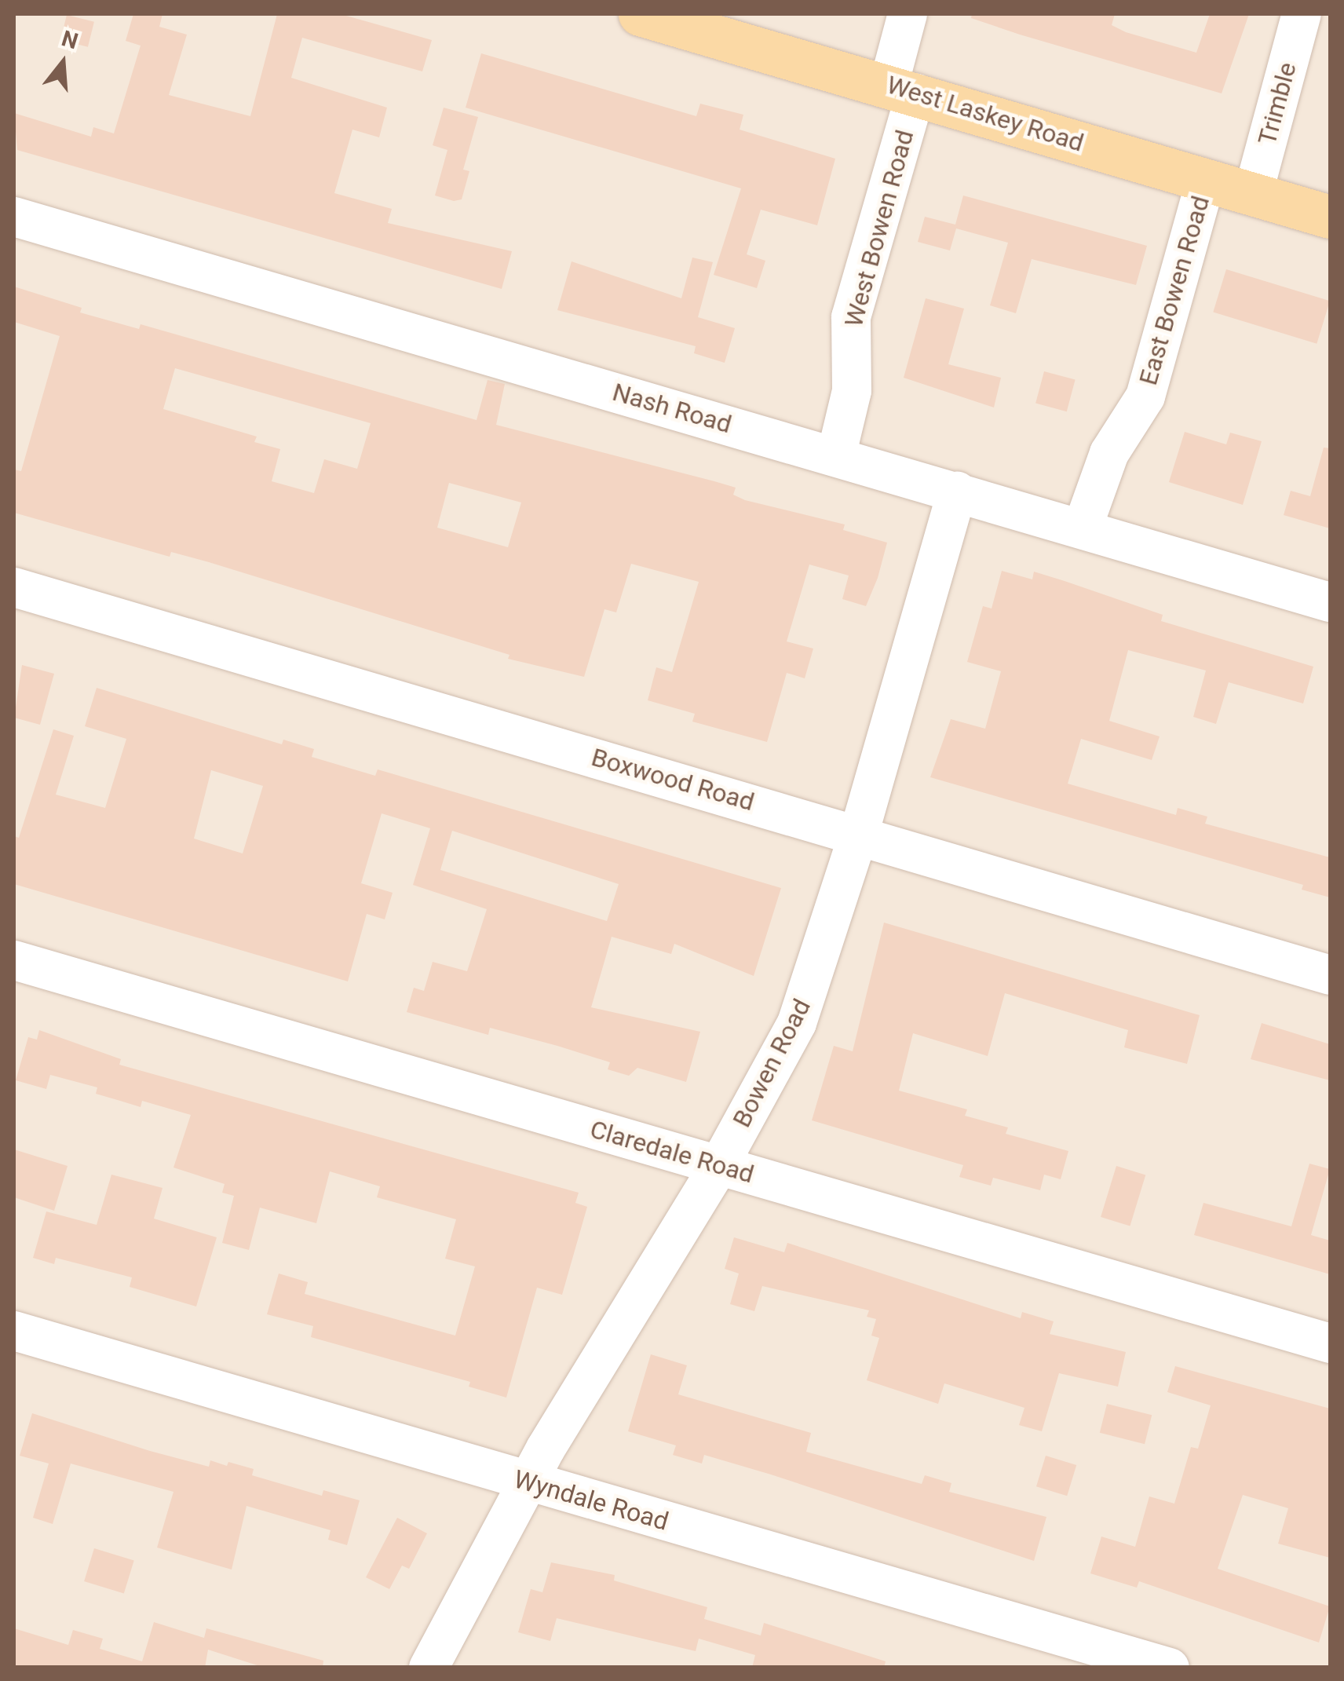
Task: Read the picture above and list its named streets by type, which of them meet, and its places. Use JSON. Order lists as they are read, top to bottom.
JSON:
{
  "streets": {
    "main road": ["West Laskey Road"],
    "street": [
      "Trimble",
      "West Bowen Road",
      "East Bowen Road",
      "Nash Road",
      "Boxwood Road",
      "Bowen Road",
      "Claredale Road",
      "Wyndale Road"
    ]
  },
  "crossings": [
    ["Trimble", "West Laskey Road"],
    ["West Laskey Road", "West Bowen Road"],
    ["West Laskey Road", "East Bowen Road"],
    ["West Bowen Road", "Nash Road"],
    ["East Bowen Road", "Nash Road"],
    ["Nash Road", "Bowen Road"],
    ["Boxwood Road", "Bowen Road"],
    ["Bowen Road", "Claredale Road"],
    ["Bowen Road", "Wyndale Road"]
  ],
  "north": "top"
}
